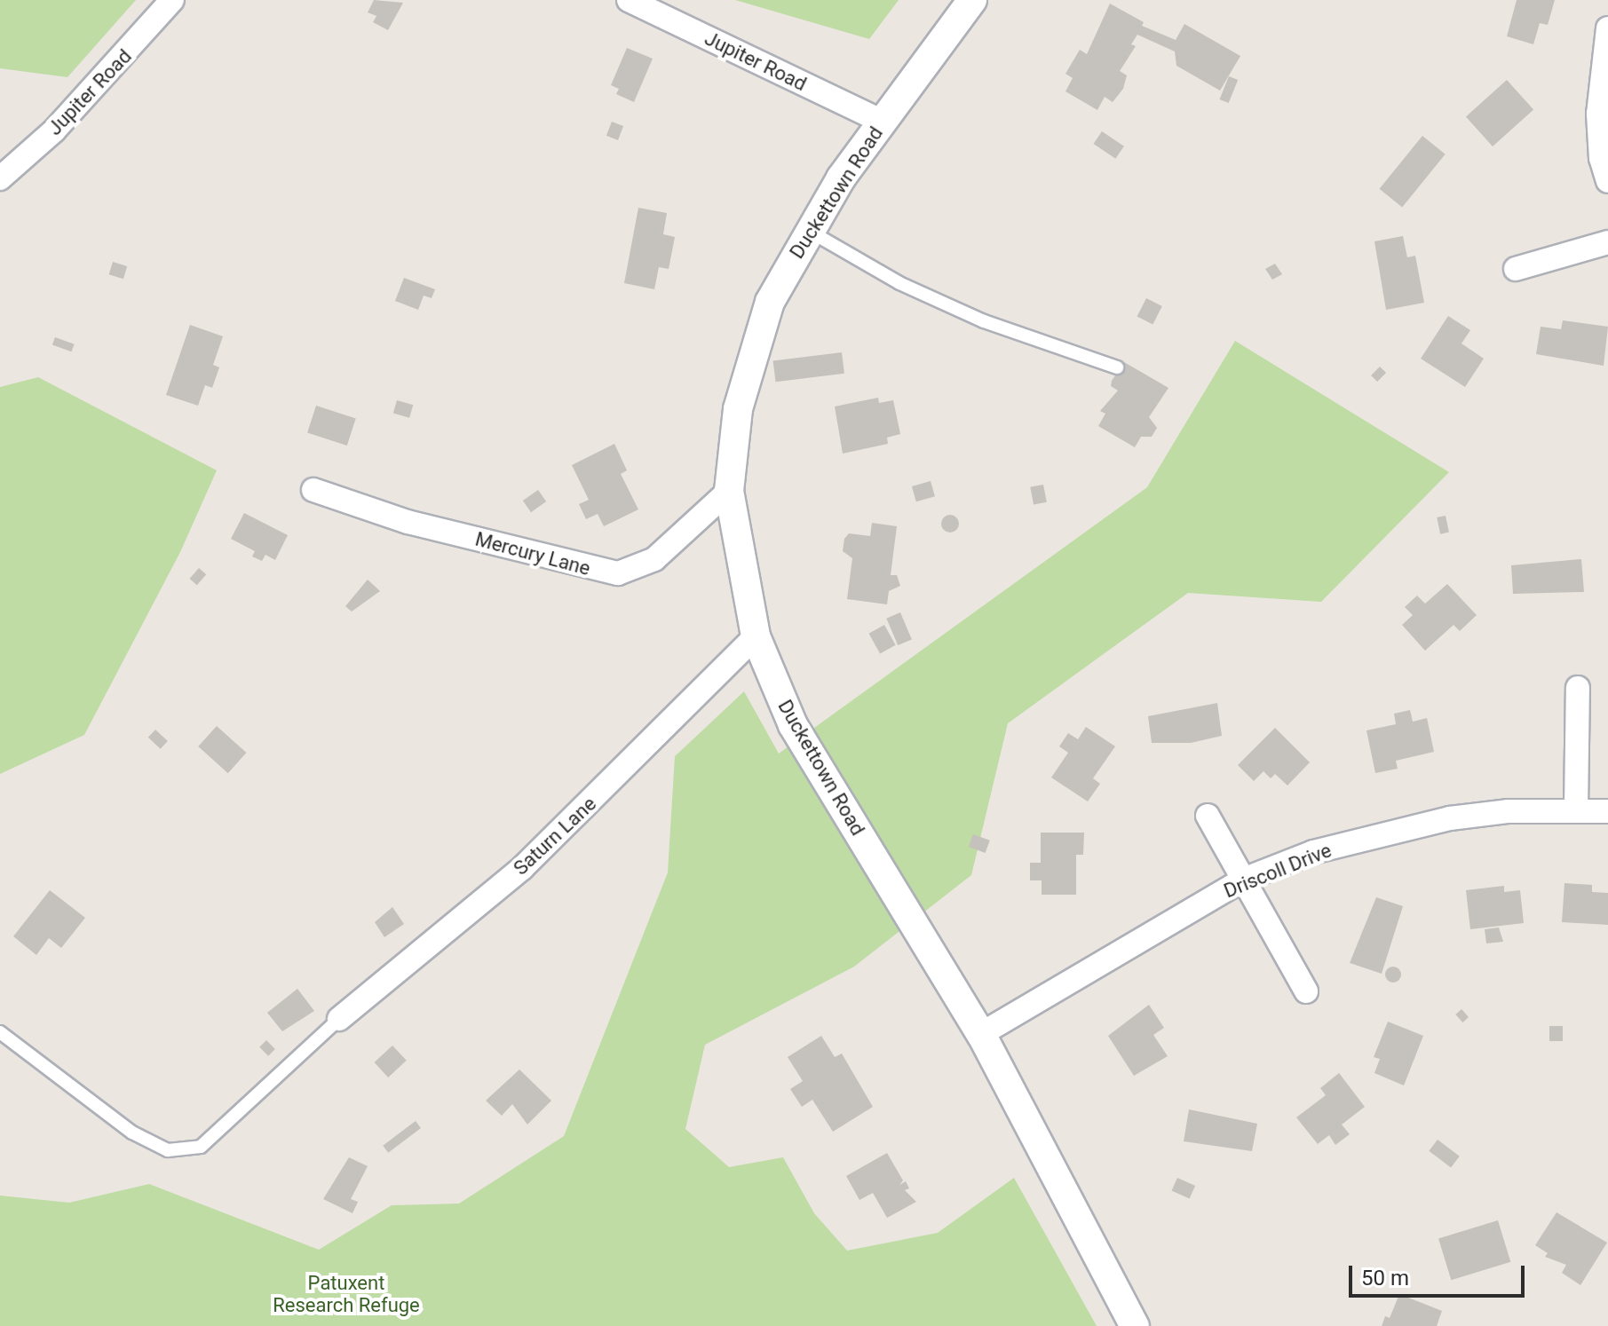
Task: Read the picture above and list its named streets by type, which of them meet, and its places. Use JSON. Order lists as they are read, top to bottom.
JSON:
{
  "streets": {
    "street": [
      "Jupiter Road",
      "Duckettown Road",
      "Mercury Lane",
      "Saturn Lane",
      "Driscoll Drive"
    ]
  },
  "crossings": [
    ["Jupiter Road", "Duckettown Road"],
    ["Duckettown Road", "Mercury Lane"],
    ["Duckettown Road", "Saturn Lane"],
    ["Duckettown Road", "Driscoll Drive"]
  ],
  "parks": ["Patuxent Research Refuge"],
  "scale_bar": "50 m"
}
